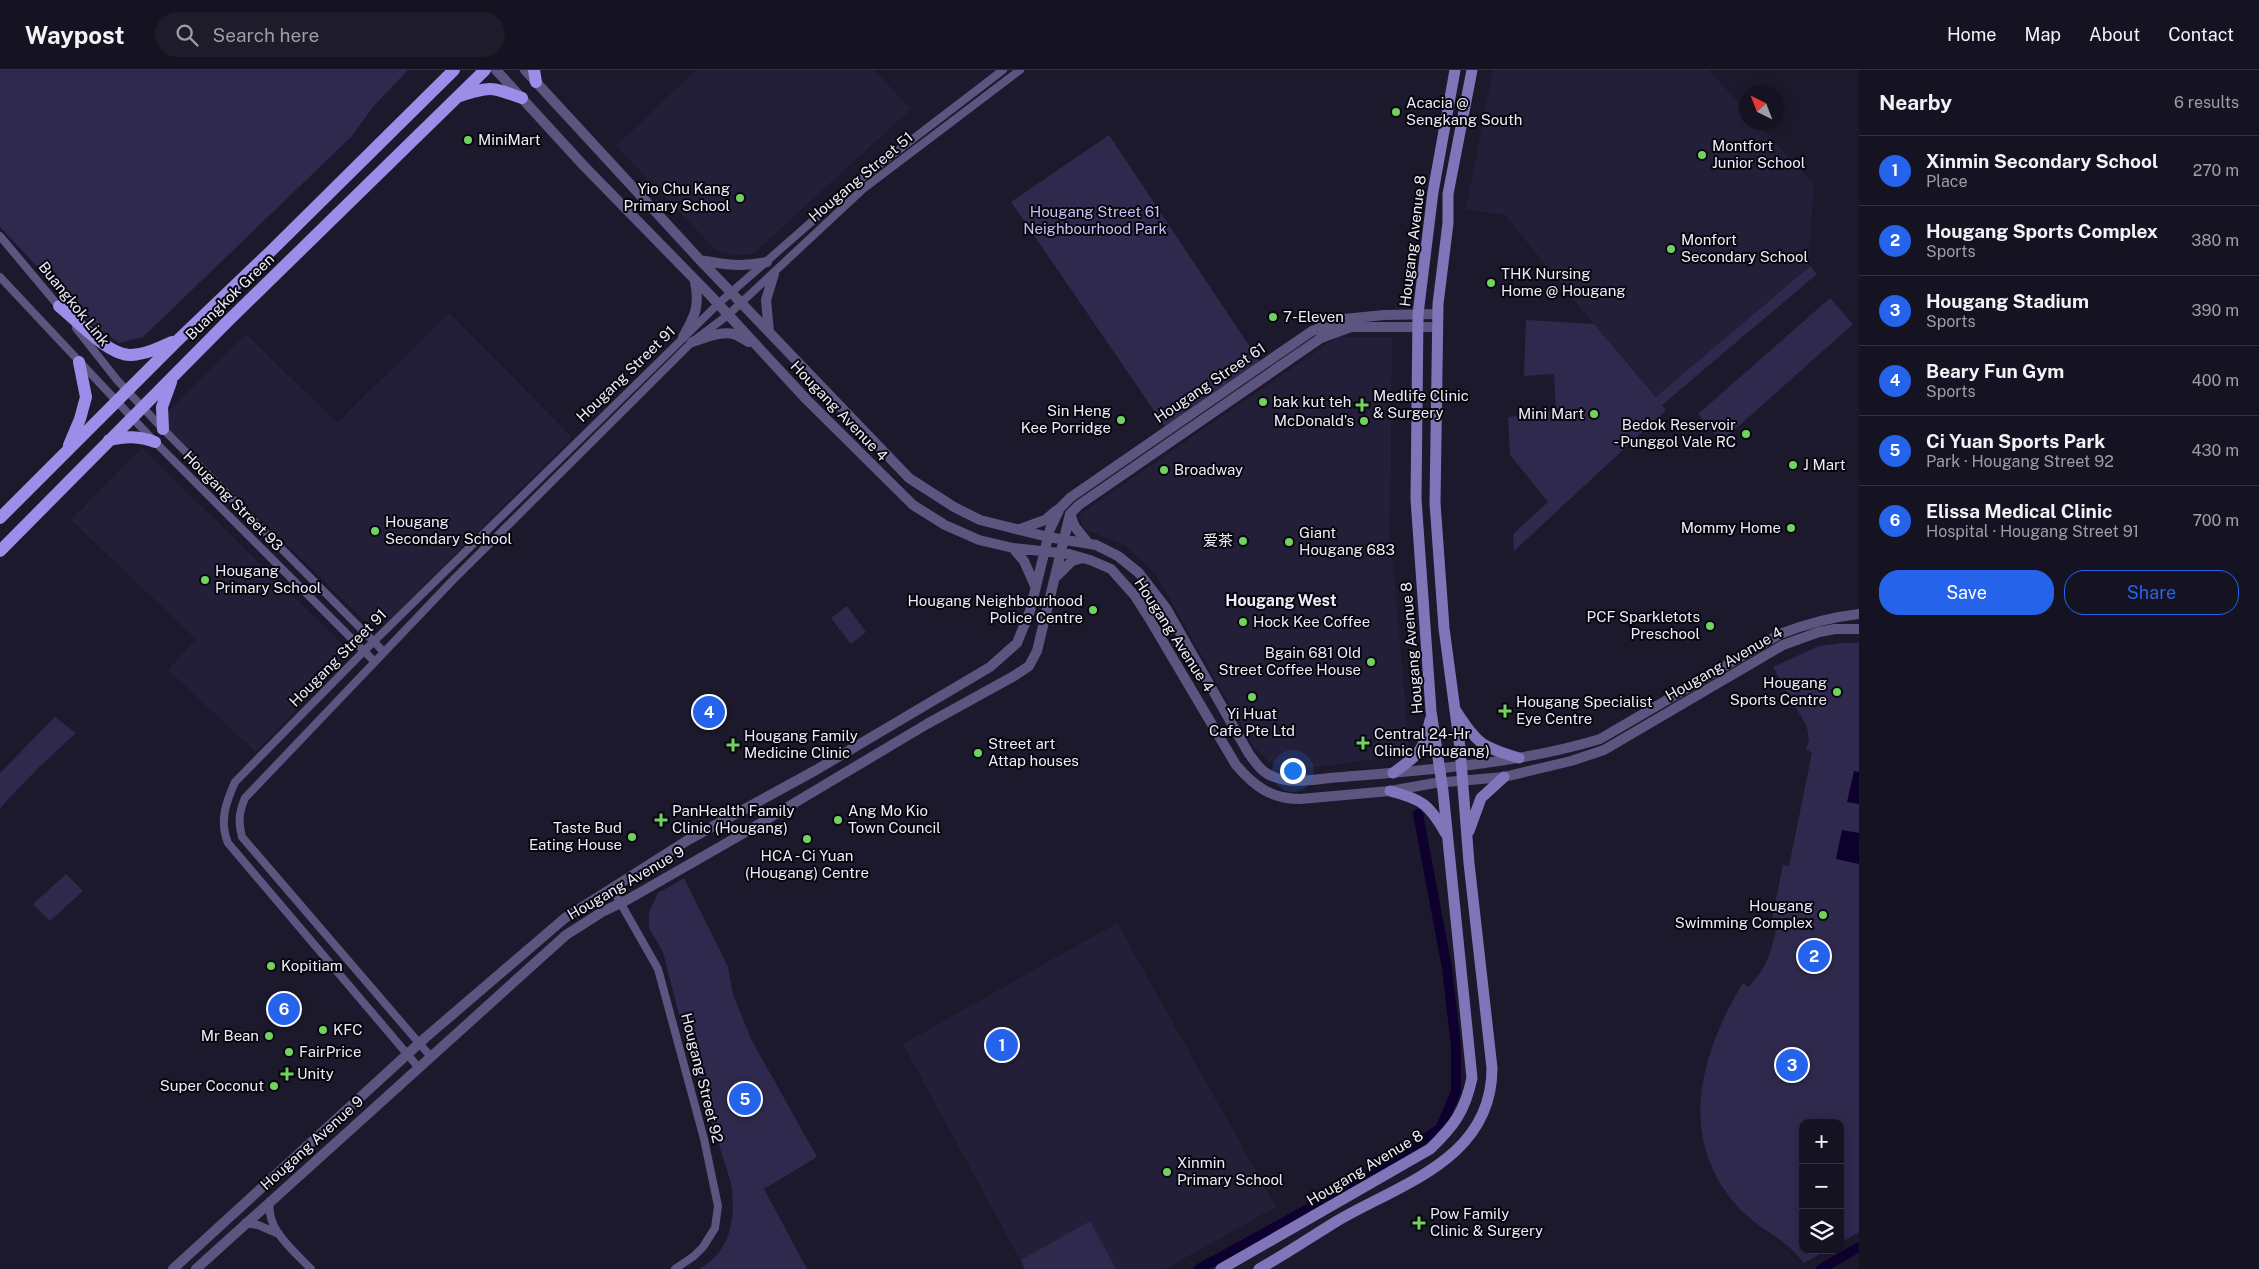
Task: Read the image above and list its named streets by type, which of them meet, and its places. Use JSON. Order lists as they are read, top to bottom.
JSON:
{
  "streets": {
    "main road": ["Hougang Avenue 8", "Buangkok Green"],
    "street": [
      "Hougang Street 51",
      "Buangkok Link",
      "Hougang Street 91",
      "Hougang Street 61",
      "Hougang Avenue 4",
      "Hougang Street 93",
      "Hougang Avenue 9",
      "Hougang Street 92"
    ]
  },
  "crossings": [
    ["Hougang Street 51", "Hougang Street 91"],
    ["Hougang Street 51", "Hougang Avenue 4"],
    ["Hougang Avenue 8", "Hougang Street 61"],
    ["Hougang Avenue 8", "Hougang Avenue 4"],
    ["Buangkok Green", "Buangkok Link"],
    ["Buangkok Green", "Hougang Street 93"],
    ["Buangkok Link", "Hougang Street 93"],
    ["Hougang Street 91", "Hougang Avenue 4"],
    ["Hougang Street 91", "Hougang Street 93"],
    ["Hougang Street 91", "Hougang Avenue 9"],
    ["Hougang Street 61", "Hougang Avenue 4"],
    ["Hougang Street 61", "Hougang Avenue 9"],
    ["Hougang Avenue 4", "Hougang Avenue 9"],
    ["Hougang Avenue 9", "Hougang Street 92"]
  ],
  "districts": ["Hougang West"],
  "parks": ["Hougang Street 61 Neighbourhood Park"],
  "places": {
    "other": [
      "Acacia @ Sengkang South",
      "MiniMart",
      "Montfort Junior School",
      "Yio Chu Kang Primary School",
      "Monfort Secondary School",
      "THK Nursing Home @ Hougang",
      "7-Eleven",
      "bak kut teh",
      "Mini Mart",
      "Sin Heng Kee Porridge",
      "McDonald's",
      "Bedok Reservoir - Punggol Vale RC",
      "J Mart",
      "Broadway",
      "Mommy Home",
      "Hougang Secondary School",
      "爱茶",
      "Giant Hougang 683",
      "Hougang Primary School",
      "Hougang Neighbourhood Police Centre",
      "Hock Kee Coffee",
      "PCF Sparkletots Preschool",
      "Bgain 681 Old Street Coffee House",
      "Hougang Sports Centre",
      "Yi Huat Cafe Pte Ltd",
      "Street art Attap houses",
      "Ang Mo Kio Town Council",
      "Taste Bud Eating House",
      "HCA - Ci Yuan (Hougang) Centre",
      "Hougang Swimming Complex",
      "Kopitiam",
      "KFC",
      "Mr Bean",
      "FairPrice",
      "Super Coconut",
      "Xinmin Primary School"
    ],
    "health": [
      "Medlife Clinic & Surgery",
      "Hougang Specialist Eye Centre",
      "Central 24-Hr Clinic (Hougang)",
      "Hougang Family Medicine Clinic",
      "PanHealth Family Clinic (Hougang)",
      "Unity",
      "Pow Family Clinic & Surgery"
    ]
  },
  "north": "top left",
  "page": {
    "header": "Waypost",
    "search": "Search here",
    "nav": [
      "Home",
      "Map",
      "About",
      "Contact"
    ],
    "heading": ["Nearby", "6 results"],
    "list": [
      {
        "mark": "1",
        "name": "Xinmin Secondary School",
        "note": "Place",
        "value": "270 m"
      },
      {
        "mark": "2",
        "name": "Hougang Sports Complex",
        "note": "Sports",
        "value": "380 m"
      },
      {
        "mark": "3",
        "name": "Hougang Stadium",
        "note": "Sports",
        "value": "390 m"
      },
      {
        "mark": "4",
        "name": "Beary Fun Gym",
        "note": "Sports",
        "value": "400 m"
      },
      {
        "mark": "5",
        "name": "Ci Yuan Sports Park",
        "note": "Park · Hougang Street 92",
        "value": "430 m"
      },
      {
        "mark": "6",
        "name": "Elissa Medical Clinic",
        "note": "Hospital · Hougang Street 91",
        "value": "700 m"
      }
    ],
    "buttons": ["Save", "Share"],
    "pins": [
      "4",
      "2",
      "6",
      "1",
      "3",
      "5"
    ],
    "map_buttons": ["+", "−"]
  }
}
